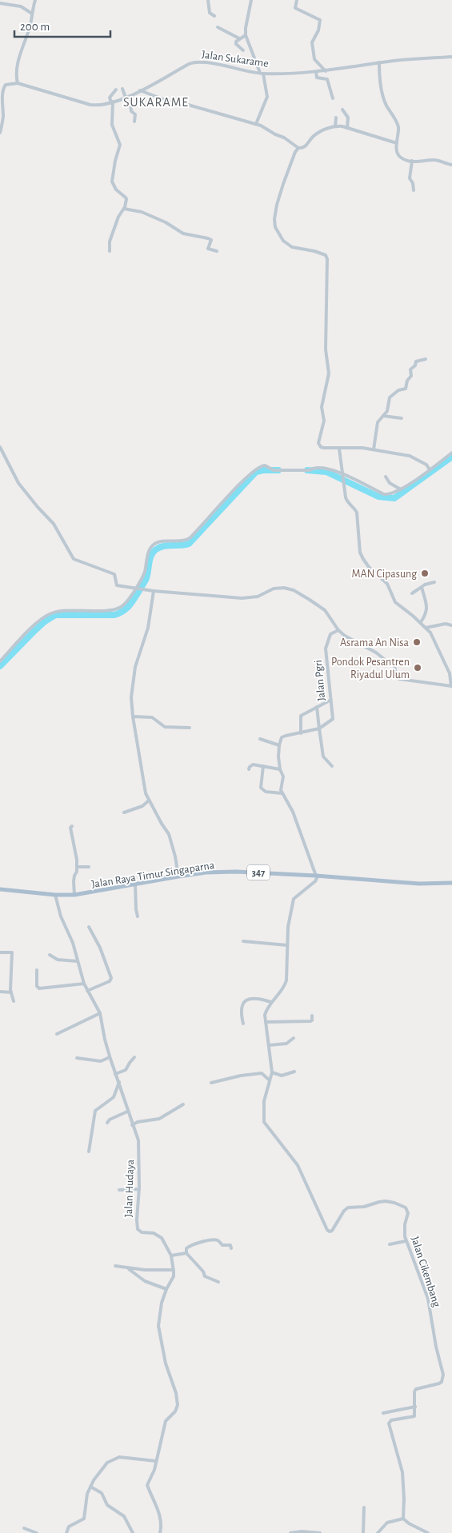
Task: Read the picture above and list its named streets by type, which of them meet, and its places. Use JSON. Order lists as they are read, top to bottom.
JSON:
{
  "streets": {
    "main road": ["347", "Jalan Raya Timur Singaparna"],
    "street": [
      "Jalan Sukarame",
      "Jalan Pgri",
      "Jalan Hudaya",
      "Jalan Cikembang"
    ]
  },
  "crossings": [
    ["Jalan Raya Timur Singaparna", "Jalan Hudaya"],
    ["Jalan Raya Timur Singaparna", "Jalan Cikembang"]
  ],
  "districts": ["SUKARAME"],
  "places": ["MAN Cipasung", "Asrama An Nisa", "Pondok Pesantren Riyadul Ulum"],
  "scale_bar": "200 m"
}
